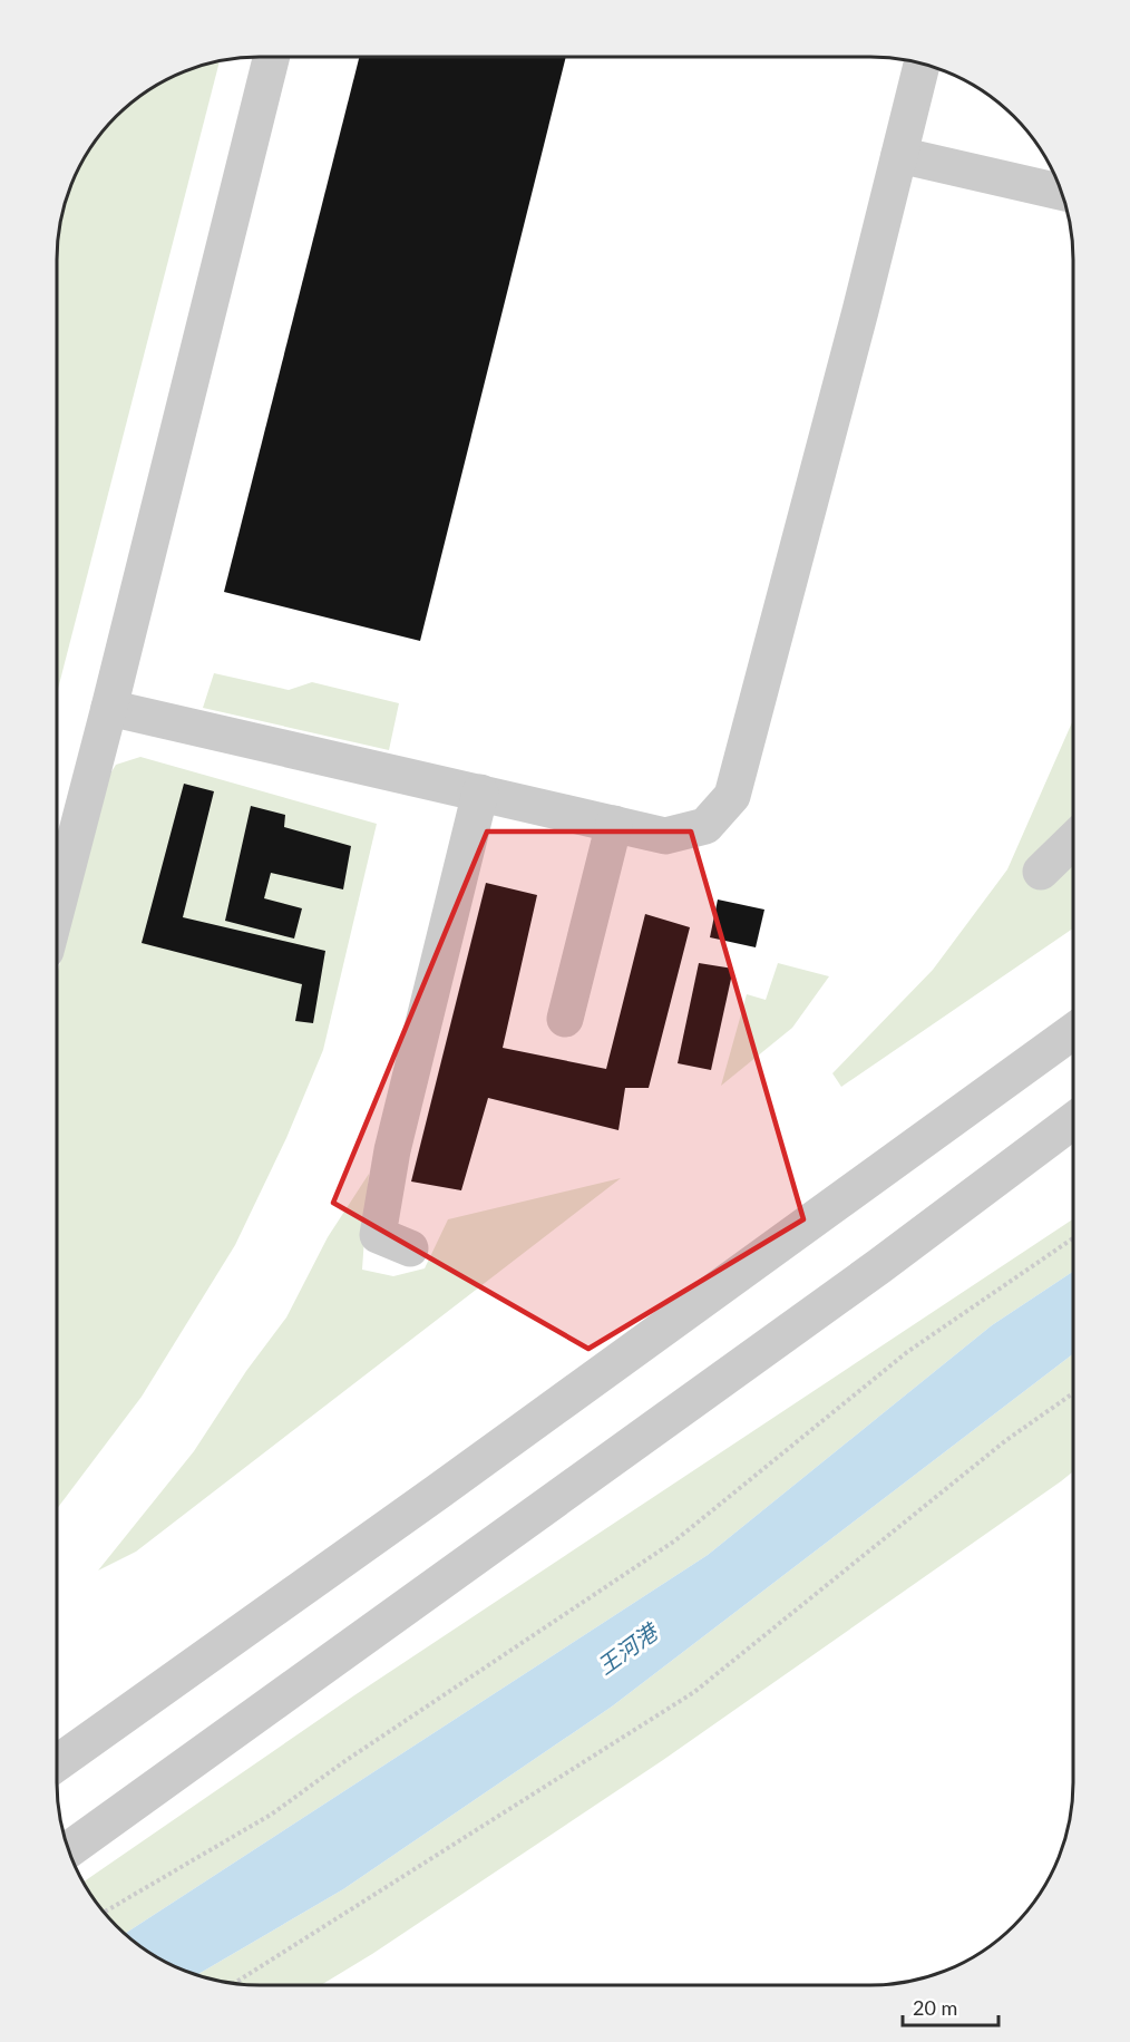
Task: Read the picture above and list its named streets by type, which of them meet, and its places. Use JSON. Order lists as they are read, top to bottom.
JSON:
{
  "water": ["王河港"],
  "scale_bar": "20 m"
}
